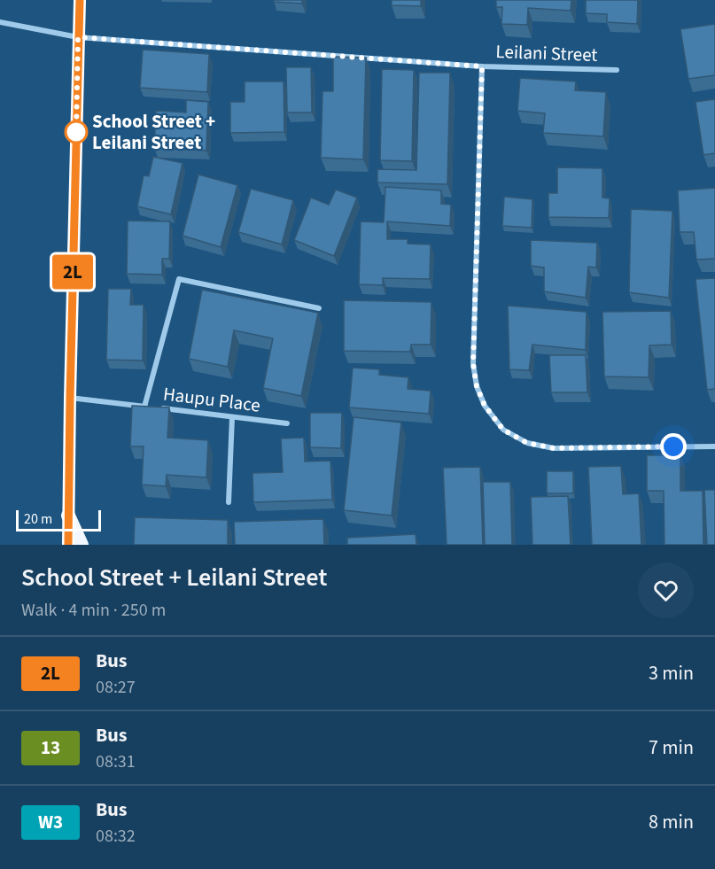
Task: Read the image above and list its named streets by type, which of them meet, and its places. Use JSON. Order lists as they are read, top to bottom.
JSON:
{
  "streets": {
    "street": ["Leilani Street", "Haupu Place"]
  },
  "places": ["School Street + Leilani Street"],
  "lines": ["bus line 2L"],
  "scale_bar": "20 m",
  "page": {
    "on_map": "2L",
    "scale": "20 m",
    "heading": ["School Street + Leilani Street", "Walk · 4 min · 250 m"],
    "list": [
      {
        "mark": "2L",
        "name": "Bus",
        "note": "08:27",
        "value": "3 min"
      },
      {
        "mark": "13",
        "name": "Bus",
        "note": "08:31",
        "value": "7 min"
      },
      {
        "mark": "W3",
        "name": "Bus",
        "note": "08:32",
        "value": "8 min"
      }
    ]
  }
}
